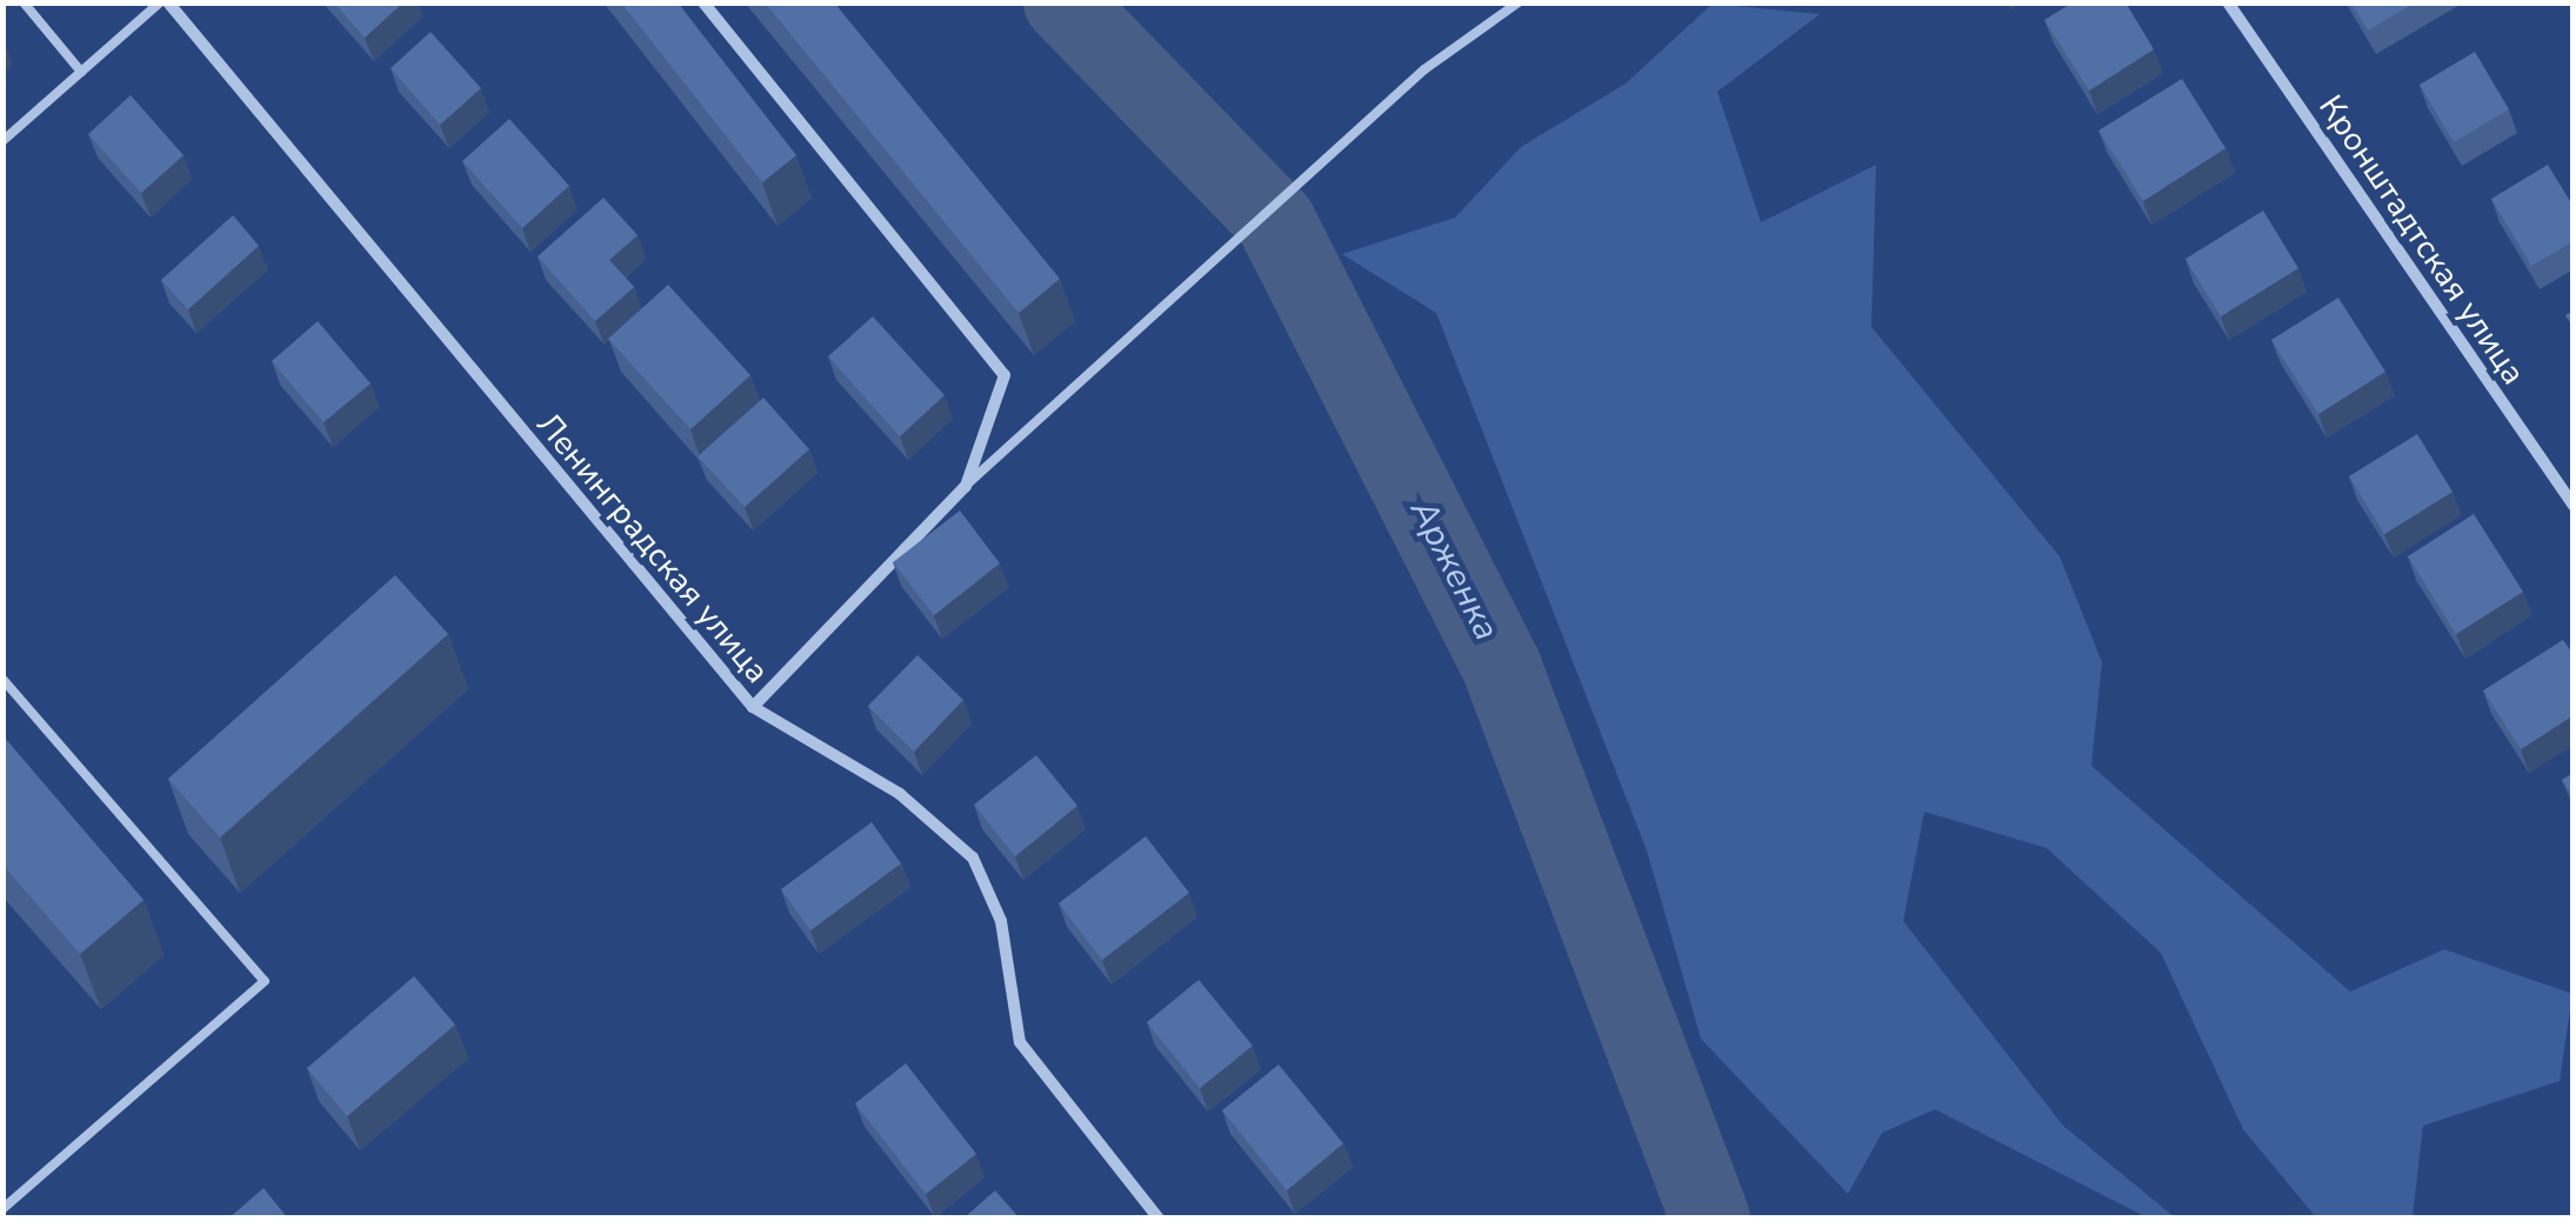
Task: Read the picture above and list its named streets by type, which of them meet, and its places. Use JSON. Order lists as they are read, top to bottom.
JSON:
{
  "streets": {
    "street": ["Кронштадтская улица", "Ленинградская улица"]
  },
  "water": ["Арженка"]
}
